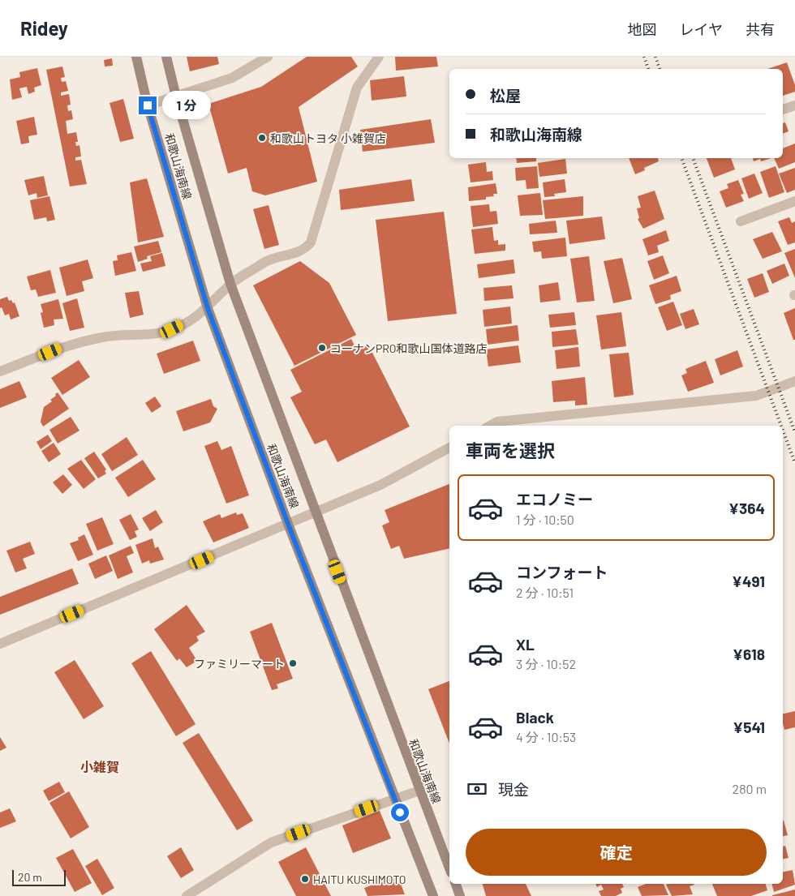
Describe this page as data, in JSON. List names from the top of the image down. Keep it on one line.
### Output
{"streets":{"main road":["和歌山海南線"]},"districts":["小雑賀"],"places":["和歌山トヨタ 小雑賀店","コーナンPRO和歌山国体道路店","ファミリーマート","HAITU KUSHIMOTO"],"scale_bar":"20 m","page":{"header":"Ridey","nav":["地図","レイヤ","共有"],"banner":["松屋","和歌山海南線"],"bubble":"1 分","heading":"車両を選択","list":[{"name":"エコノミー","note":"1 分 · 10:50","value":"¥364"},{"name":"コンフォート","note":"2 分 · 10:51","value":"¥491"},{"name":"XL","note":"3 分 · 10:52","value":"¥618"},{"name":"Black","note":"4 分 · 10:53","value":"¥541"}],"pay":["現金","280 m"],"buttons":"確定","scale":"20 m"}}
